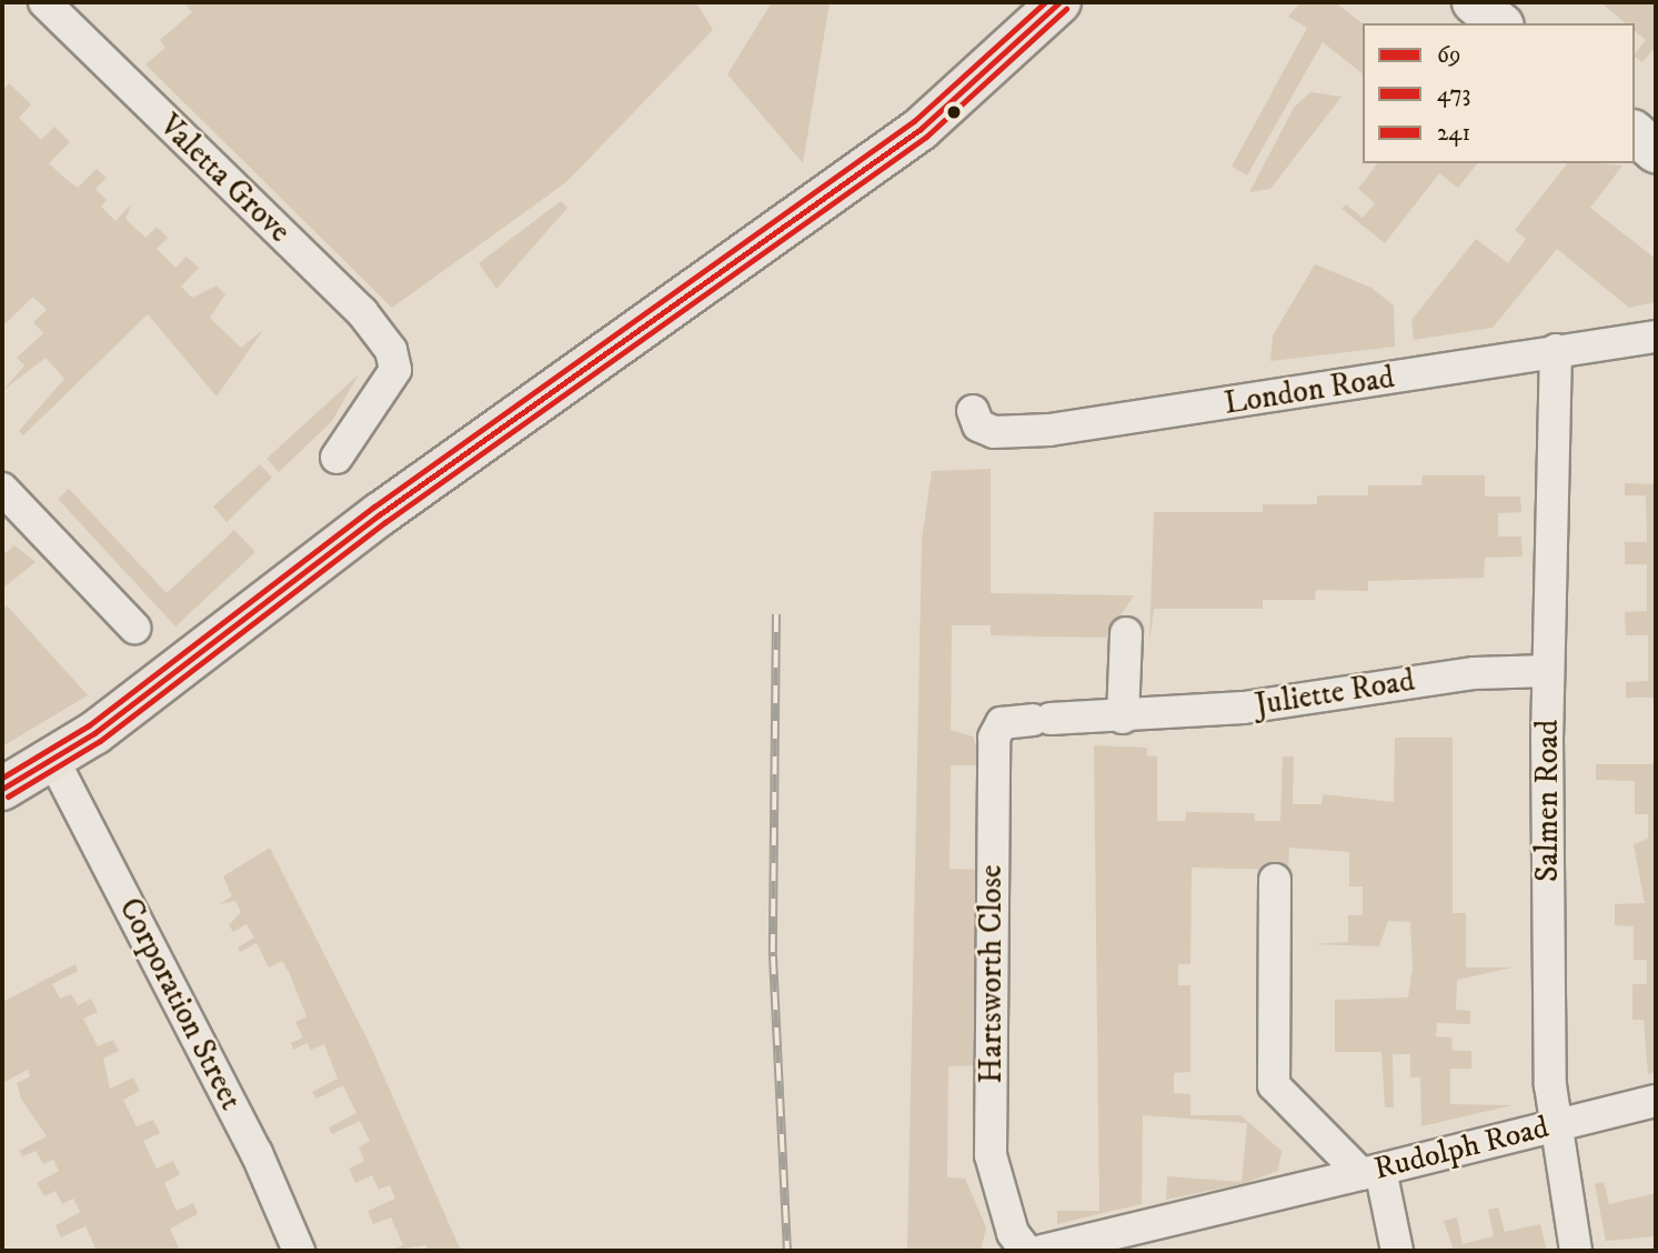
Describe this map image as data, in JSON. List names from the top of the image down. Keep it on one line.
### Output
{"streets":{"street":["Valetta Grove","London Road","Juliette Road","Salmen Road","Hartsworth Close","Corporation Street","Rudolph Road"]},"crossings":[["London Road","Salmen Road"],["Juliette Road","Salmen Road"],["Juliette Road","Hartsworth Close"],["Salmen Road","Rudolph Road"]],"lines":["transit line 69","transit line 241","transit line 473"],"legend":["69","473","241"]}
